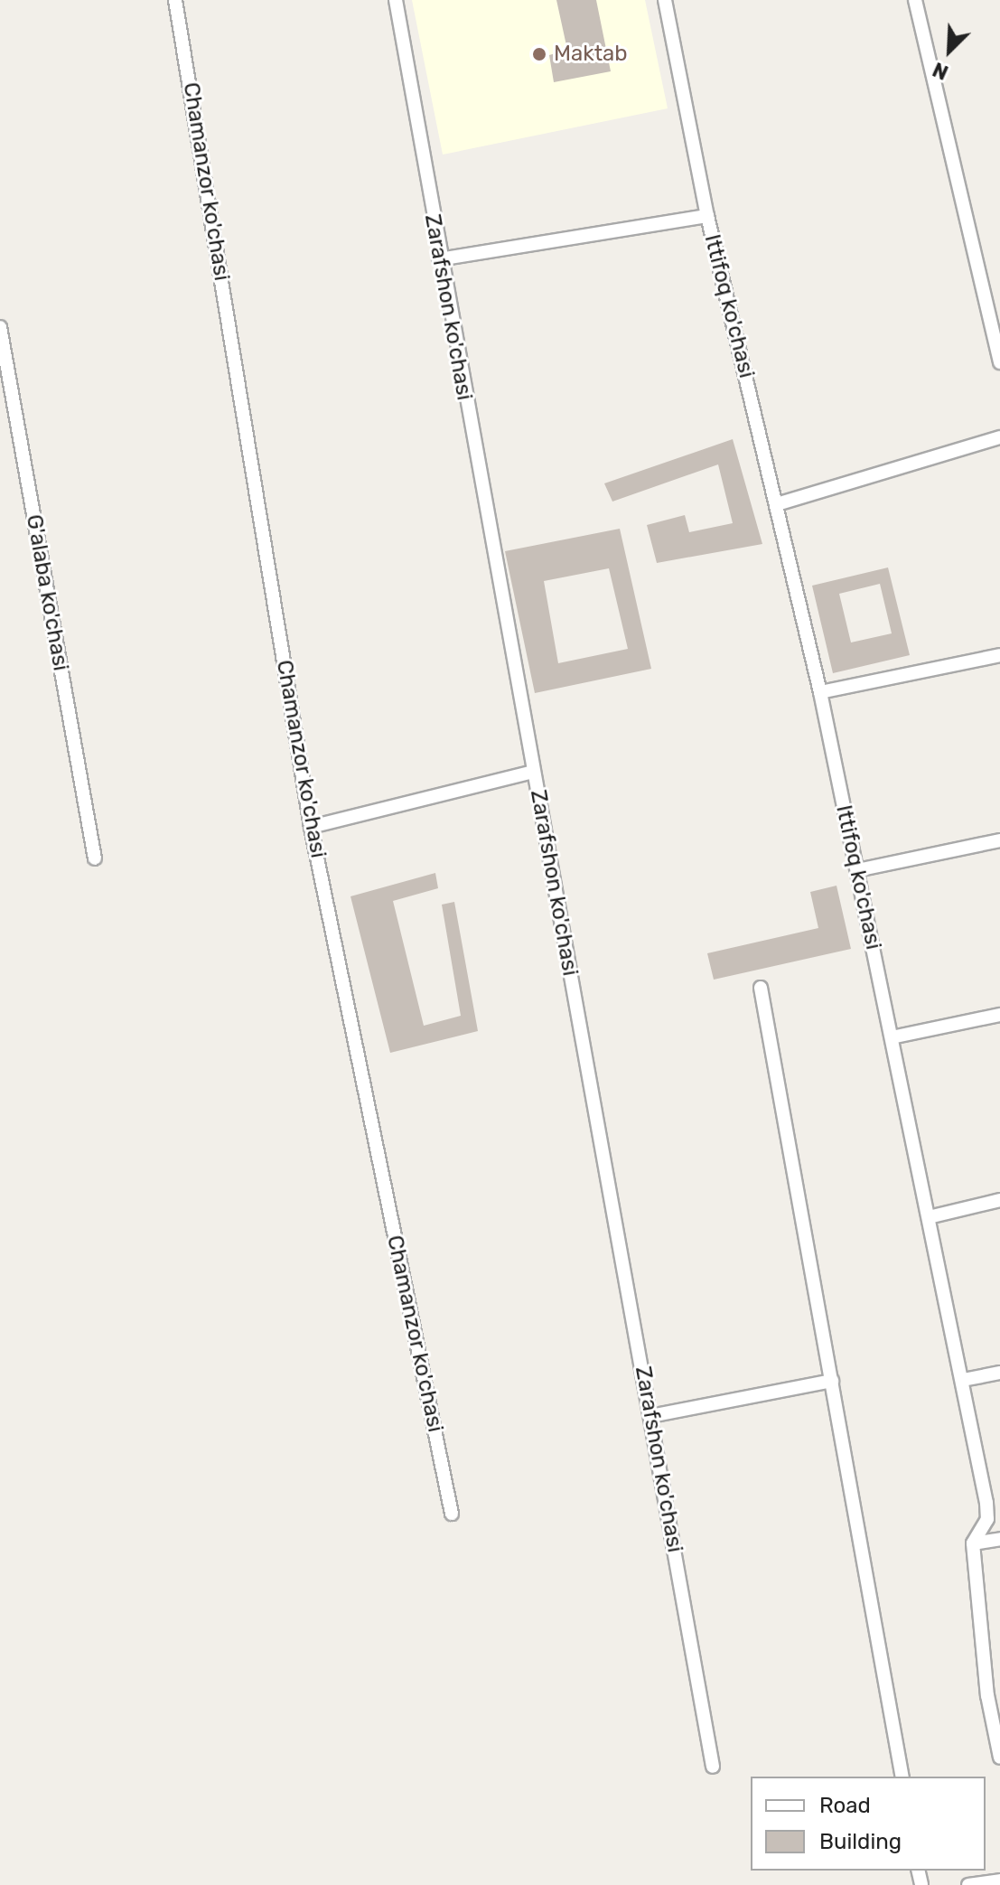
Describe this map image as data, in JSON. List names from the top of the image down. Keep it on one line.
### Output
{"streets":{"street":["Chamanzor ko'chasi","Ittifoq ko'chasi","Zarafshon ko'chasi","G'alaba ko'chasi"]},"places":["Maktab"],"legend":["Road","Building"],"north":"bottom left"}
